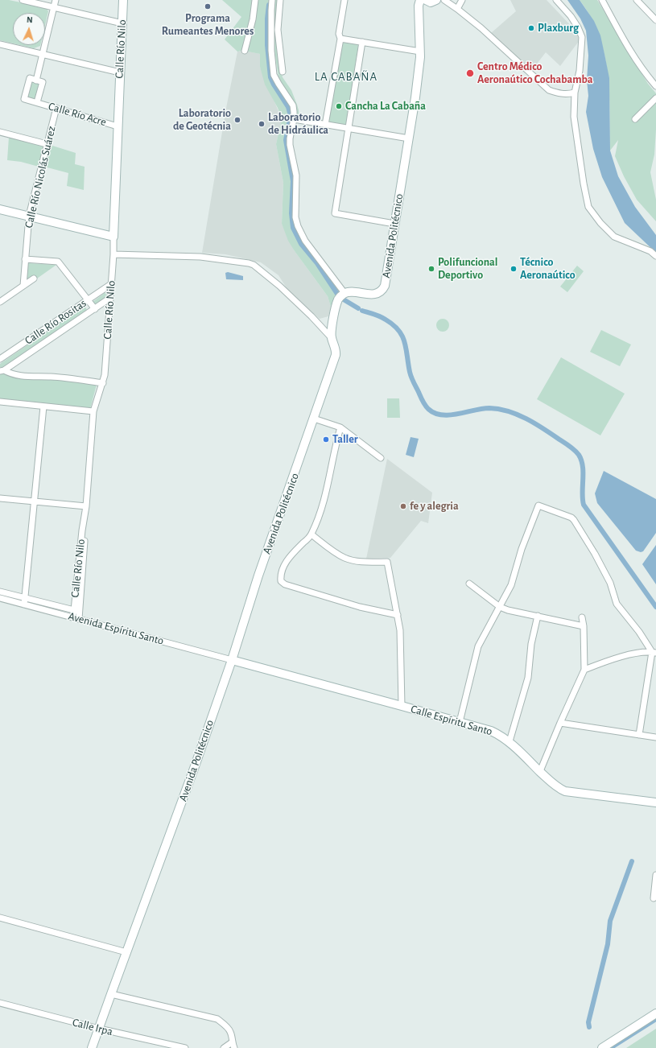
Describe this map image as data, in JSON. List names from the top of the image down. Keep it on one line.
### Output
{"streets":{"main road":["Calle Río Nilo","Avenida Politécnico","Calle Espíritu Santo"],"street":["Calle Río Acre","Calle Río Nicolás Suárez","Calle Río Rositas","Avenida Espíritu Santo","Calle Irpa"]},"crossings":[["Calle Río Nilo","Calle Río Acre"],["Calle Río Nilo","Calle Río Rositas"],["Calle Río Nilo","Avenida Espíritu Santo"],["Calle Río Acre","Calle Río Nicolás Suárez"],["Avenida Politécnico","Avenida Espíritu Santo"],["Avenida Politécnico","Calle Espíritu Santo"],["Avenida Politécnico","Calle Irpa"],["Avenida Espíritu Santo","Calle Espíritu Santo"]],"districts":["LA CABAÑA"],"places":["Programa Rumeantes Menores","Plaxburg","Centro Médico Aeronaútico Cochabamba","Cancha La Cabaña","Laboratorio de Geotécnia","Laboratorio de Hidráulica","Polifuncional Deportivo","Técnico Aeronaútico","Taller","fe y alegria"],"north":"top"}
